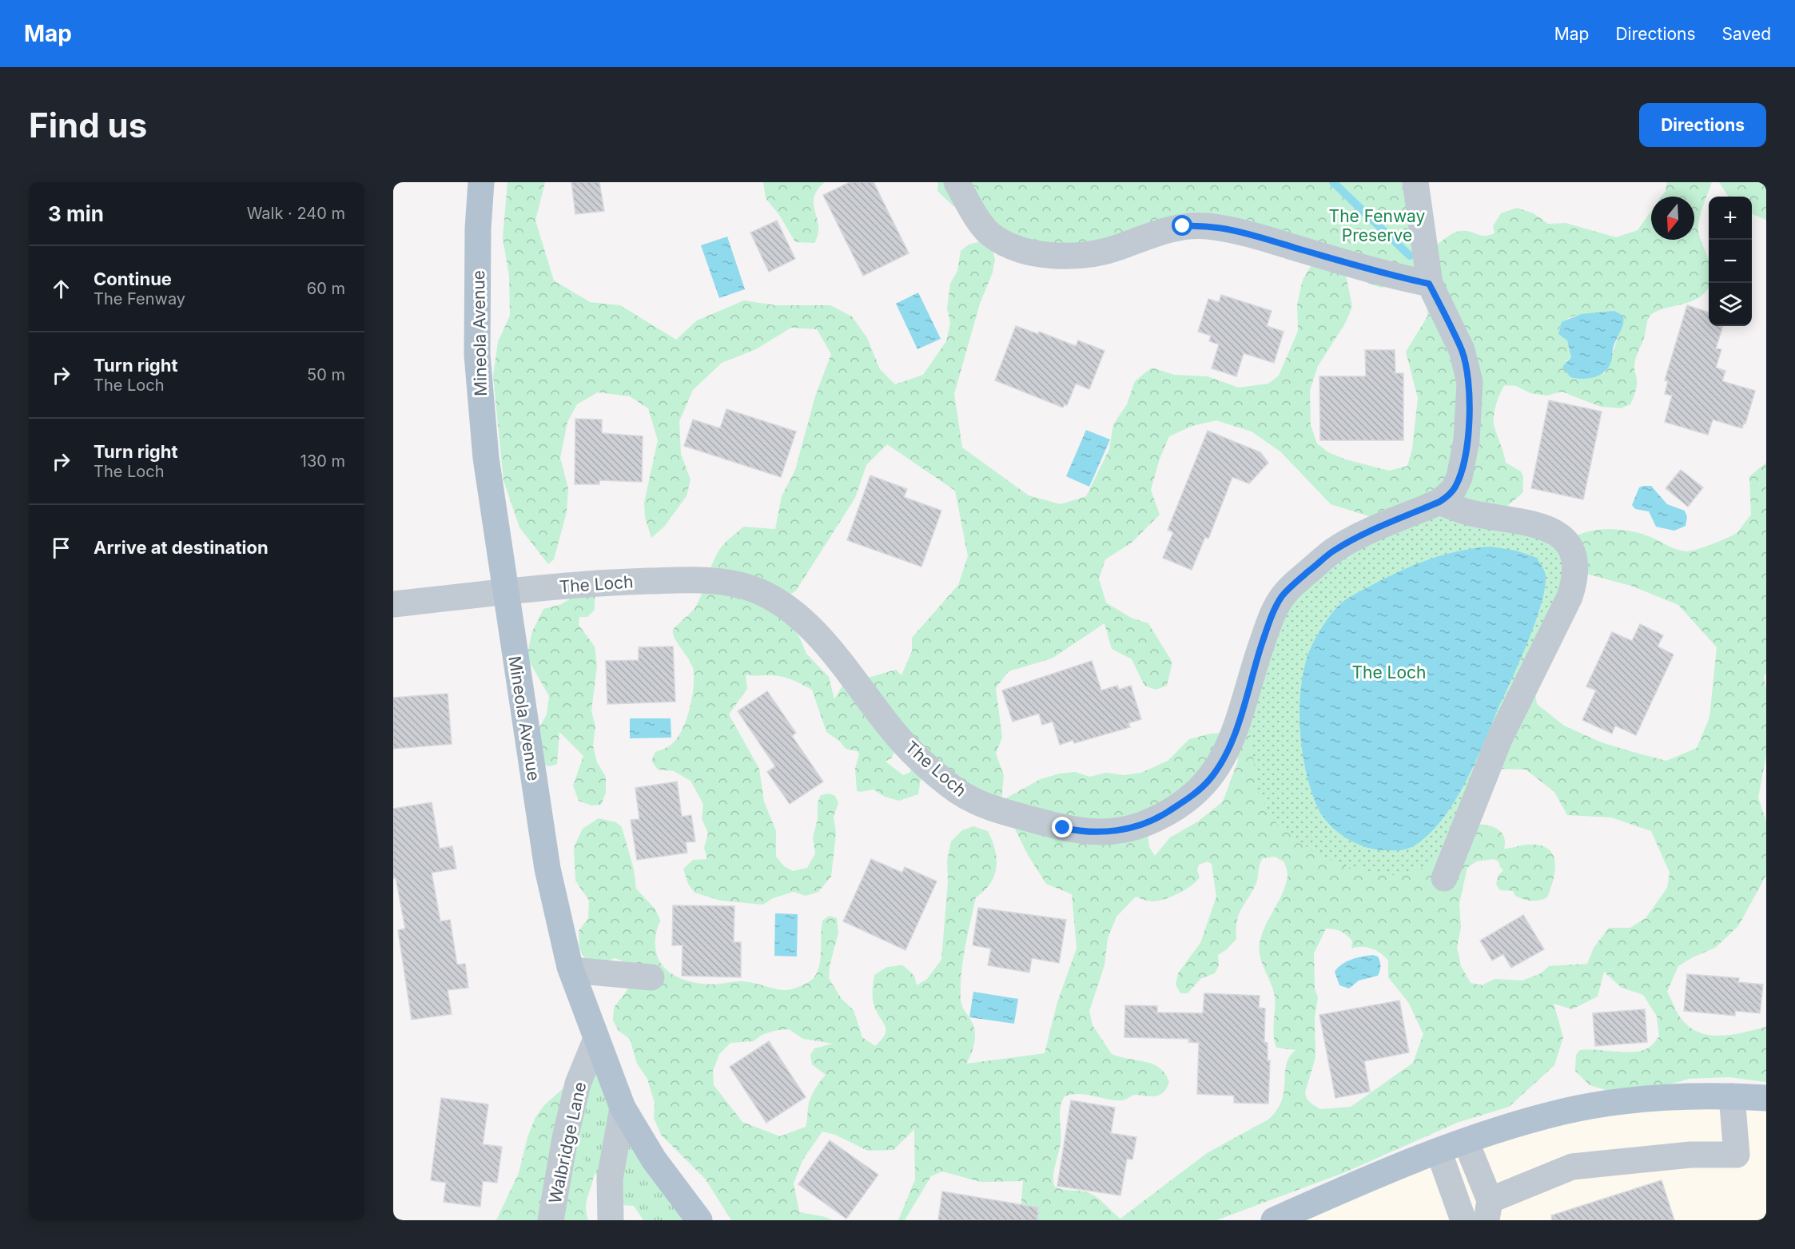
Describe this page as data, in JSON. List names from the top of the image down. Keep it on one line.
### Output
{"streets":{"main road":["Mineola Avenue"],"street":["The Loch","Walbridge Lane"]},"crossings":[["Mineola Avenue","The Loch"],["Mineola Avenue","Walbridge Lane"]],"parks":["The Fenway Preserve","The Loch"],"north":"bottom","page":{"header":"Map","nav":["Map","Directions","Saved"],"buttons":"Directions","title":"Find us","heading":["3 min","Walk · 240 m"],"map_buttons":["+","−"],"list":[["Continue","The Fenway","60 m"],["Turn right","The Loch","50 m"],["Turn right","The Loch","130 m"],"Arrive at destination"]}}
